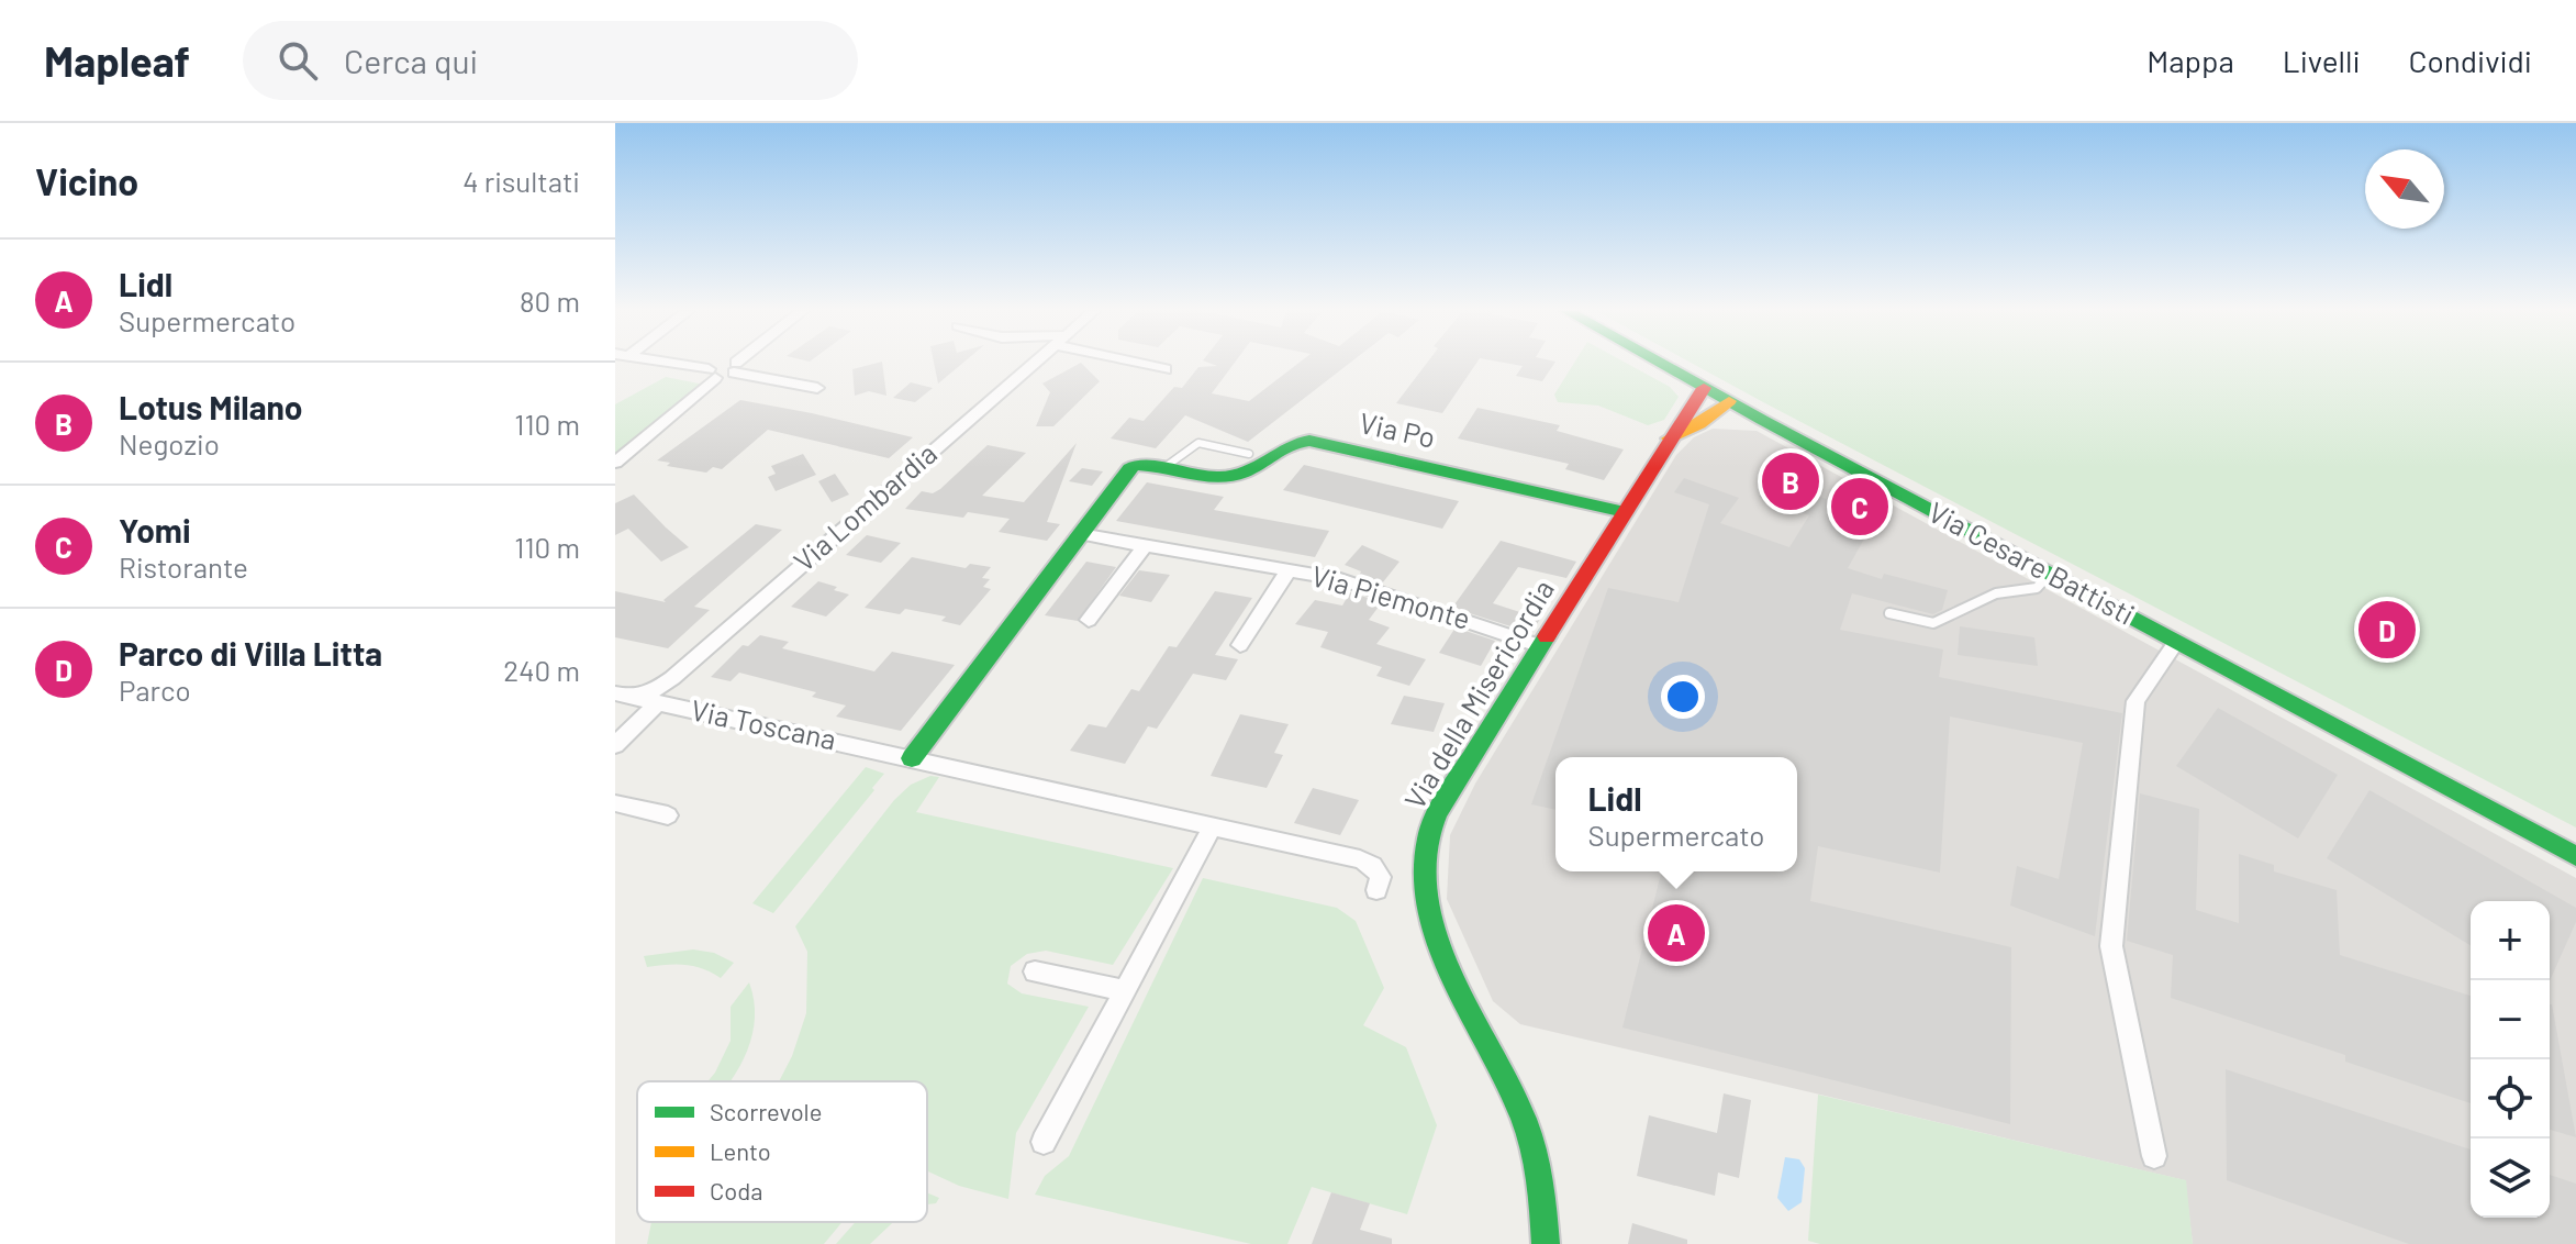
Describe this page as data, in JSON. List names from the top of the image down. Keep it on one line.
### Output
{"streets":{"street":["Via Po","Via Lombardia","Via Cesare Battisti","Via Piemonte","Via della Misericordia","Via Toscana"]},"crossings":[["Via Po","Via Piemonte"],["Via Po","Via della Misericordia"],["Via Po","Via Toscana"],["Via Lombardia","Via Toscana"],["Via Cesare Battisti","Via della Misericordia"],["Via Piemonte","Via della Misericordia"]],"legend":["Scorrevole","Lento","Coda"],"north":"top left","page":{"header":"Mapleaf","search":"Cerca qui","nav":["Mappa","Livelli","Condividi"],"heading":["Vicino","4 risultati"],"list":[{"mark":"A","name":"Lidl","note":"Supermercato","value":"80 m"},{"mark":"B","name":"Lotus Milano","note":"Negozio","value":"110 m"},{"mark":"C","name":"Yomi","note":"Ristorante","value":"110 m"},{"mark":"D","name":"Parco di Villa Litta","note":"Parco","value":"240 m"}],"pins":["B","C","D","A"],"popup":["Lidl","Supermercato"],"map_buttons":["+","−"]}}
